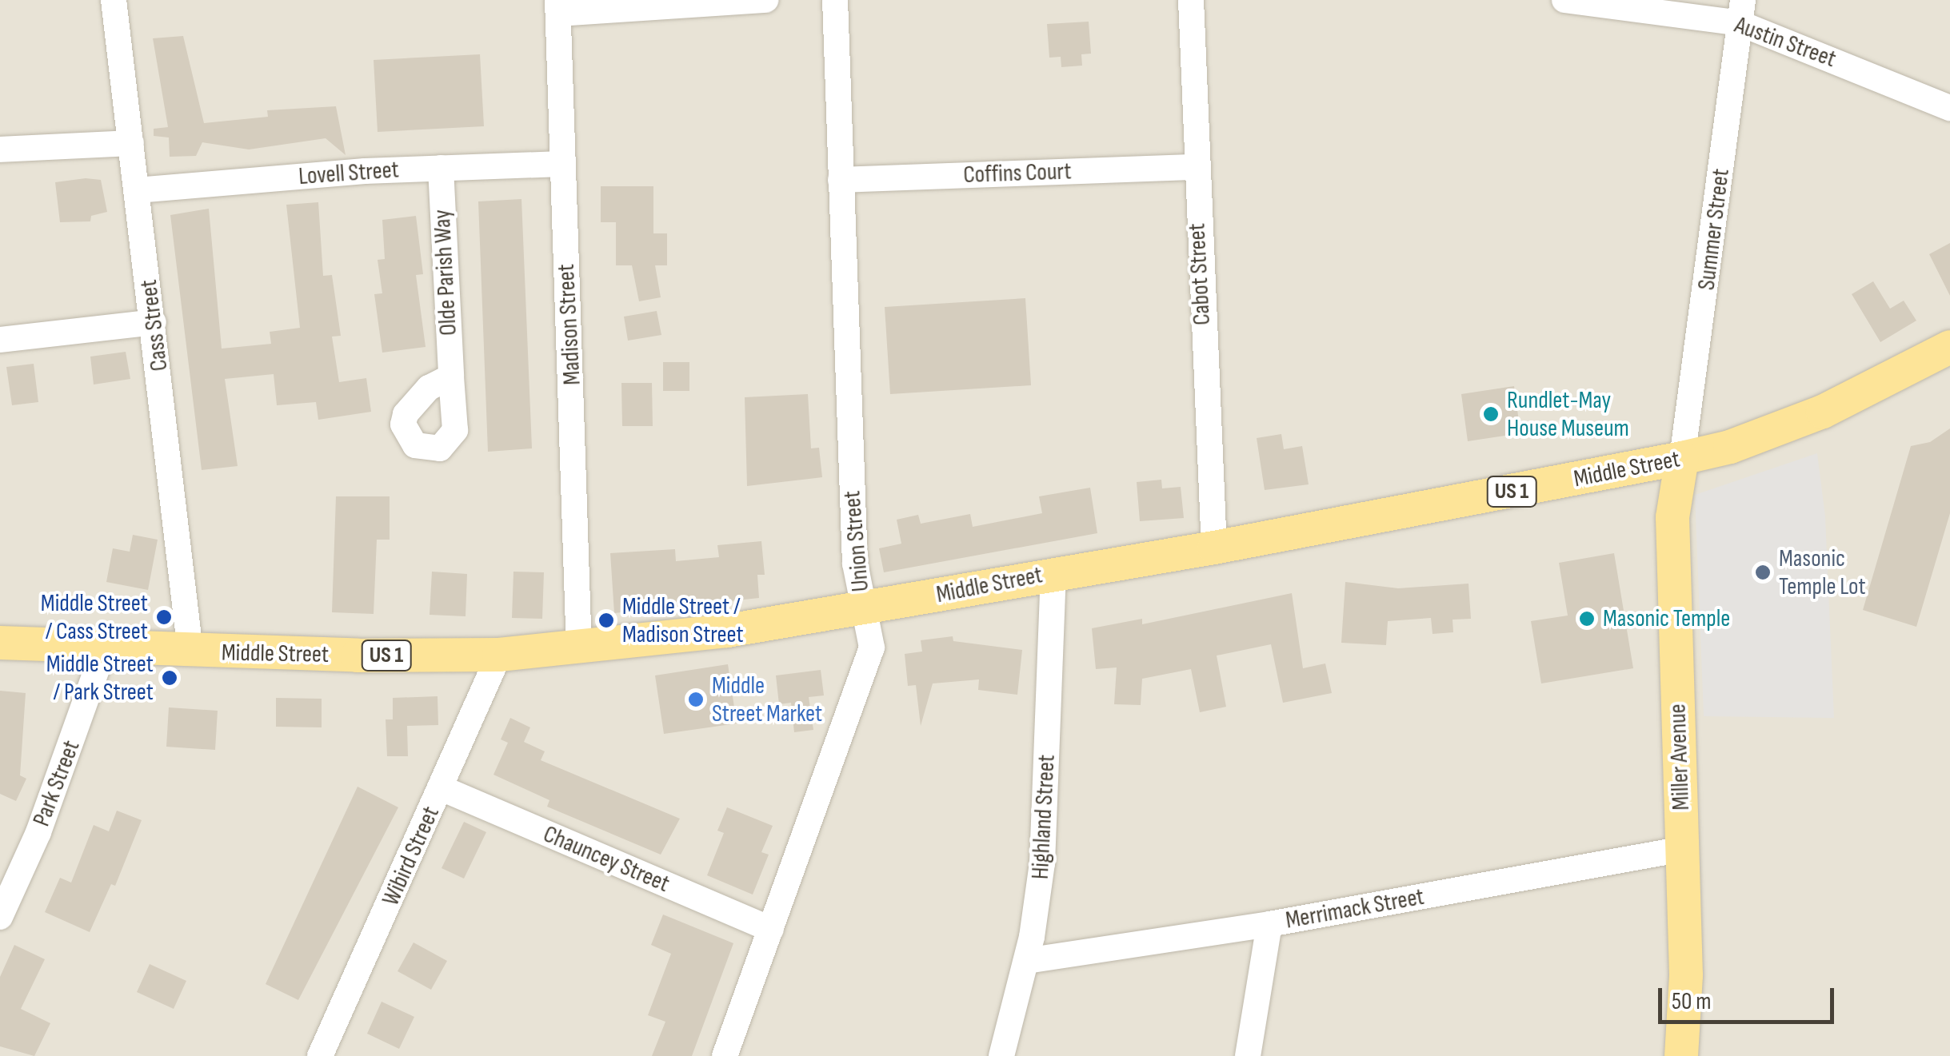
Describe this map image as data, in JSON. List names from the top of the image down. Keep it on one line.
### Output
{"streets":{"main road":["Middle Street","US 1","Miller Avenue"],"street":["Austin Street","Lovell Street","Coffins Court","Summer Street","Olde Parish Way","Cabot Street","Madison Street","Cass Street","Union Street","Park Street","Highland Street","Wibird Street","Chauncey Street","Merrimack Street"]},"crossings":[["Austin Street","Summer Street"],["Lovell Street","Olde Parish Way"],["Lovell Street","Madison Street"],["Lovell Street","Cass Street"],["Coffins Court","Cabot Street"],["Coffins Court","Union Street"],["Summer Street","Middle Street"],["Summer Street","Miller Avenue"],["Cabot Street","Middle Street"],["Madison Street","Middle Street"],["Cass Street","Middle Street"],["Middle Street","Union Street"],["Middle Street","Miller Avenue"],["Middle Street","Park Street"],["Middle Street","Highland Street"],["Middle Street","Wibird Street"],["Union Street","Chauncey Street"],["Miller Avenue","Merrimack Street"],["Highland Street","Merrimack Street"],["Wibird Street","Chauncey Street"]],"places":["Rundlet-May House Museum","Masonic Temple Lot","Middle Street / Cass Street","Masonic Temple","Middle Street / Madison Street","Middle Street / Park Street","Middle Street Market"],"scale_bar":"50 m"}
